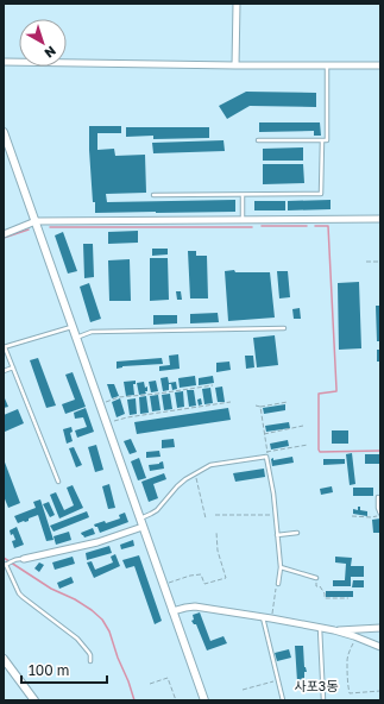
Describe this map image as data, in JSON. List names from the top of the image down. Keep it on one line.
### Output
{"districts":["사포3동"],"scale_bar":"100 m","north":"bottom right"}
